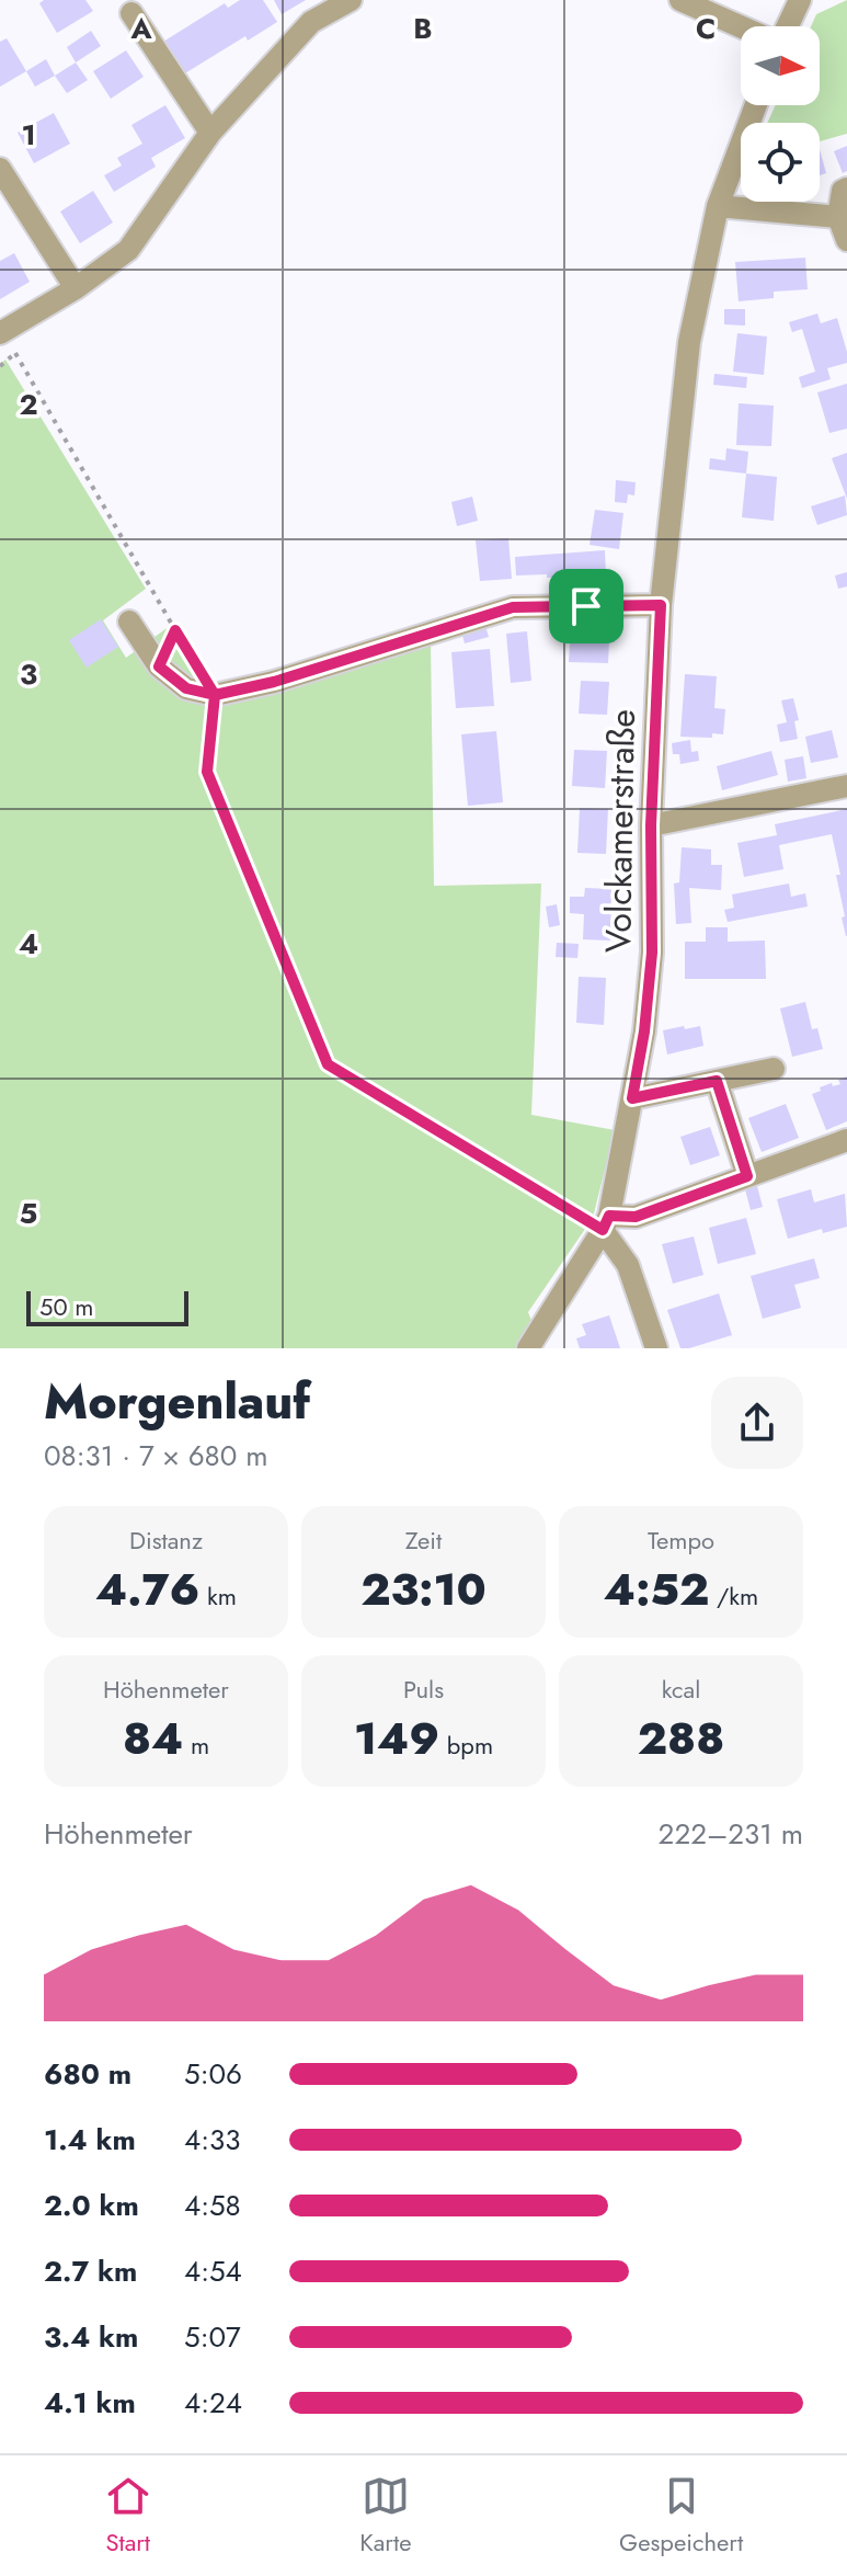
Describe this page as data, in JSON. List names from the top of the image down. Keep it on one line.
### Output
{"streets":{"street":["Volckamerstraße"]},"scale_bar":"50 m","north":"right","page":{"scale":"50 m","heading":["Morgenlauf","08:31 · 7 × 680 m"],"stats":[["Distanz","4.76 km"],["Zeit","23:10"],["Tempo","4:52 /km"],["Höhenmeter","84 m"],["Puls","149 bpm"],["kcal","288"]],"chart":["Höhenmeter","222–231 m"],"list":[{"name":"680 m","note":"5:06"},{"name":"1.4 km","note":"4:33"},{"name":"2.0 km","note":"4:58"},{"name":"2.7 km","note":"4:54"},{"name":"3.4 km","note":"5:07"},{"name":"4.1 km","note":"4:24"}],"tabs":["Start","Karte","Gespeichert"]},"grid":{"columns":["A","B","C"],"rows":["1","2","3","4","5"]}}
